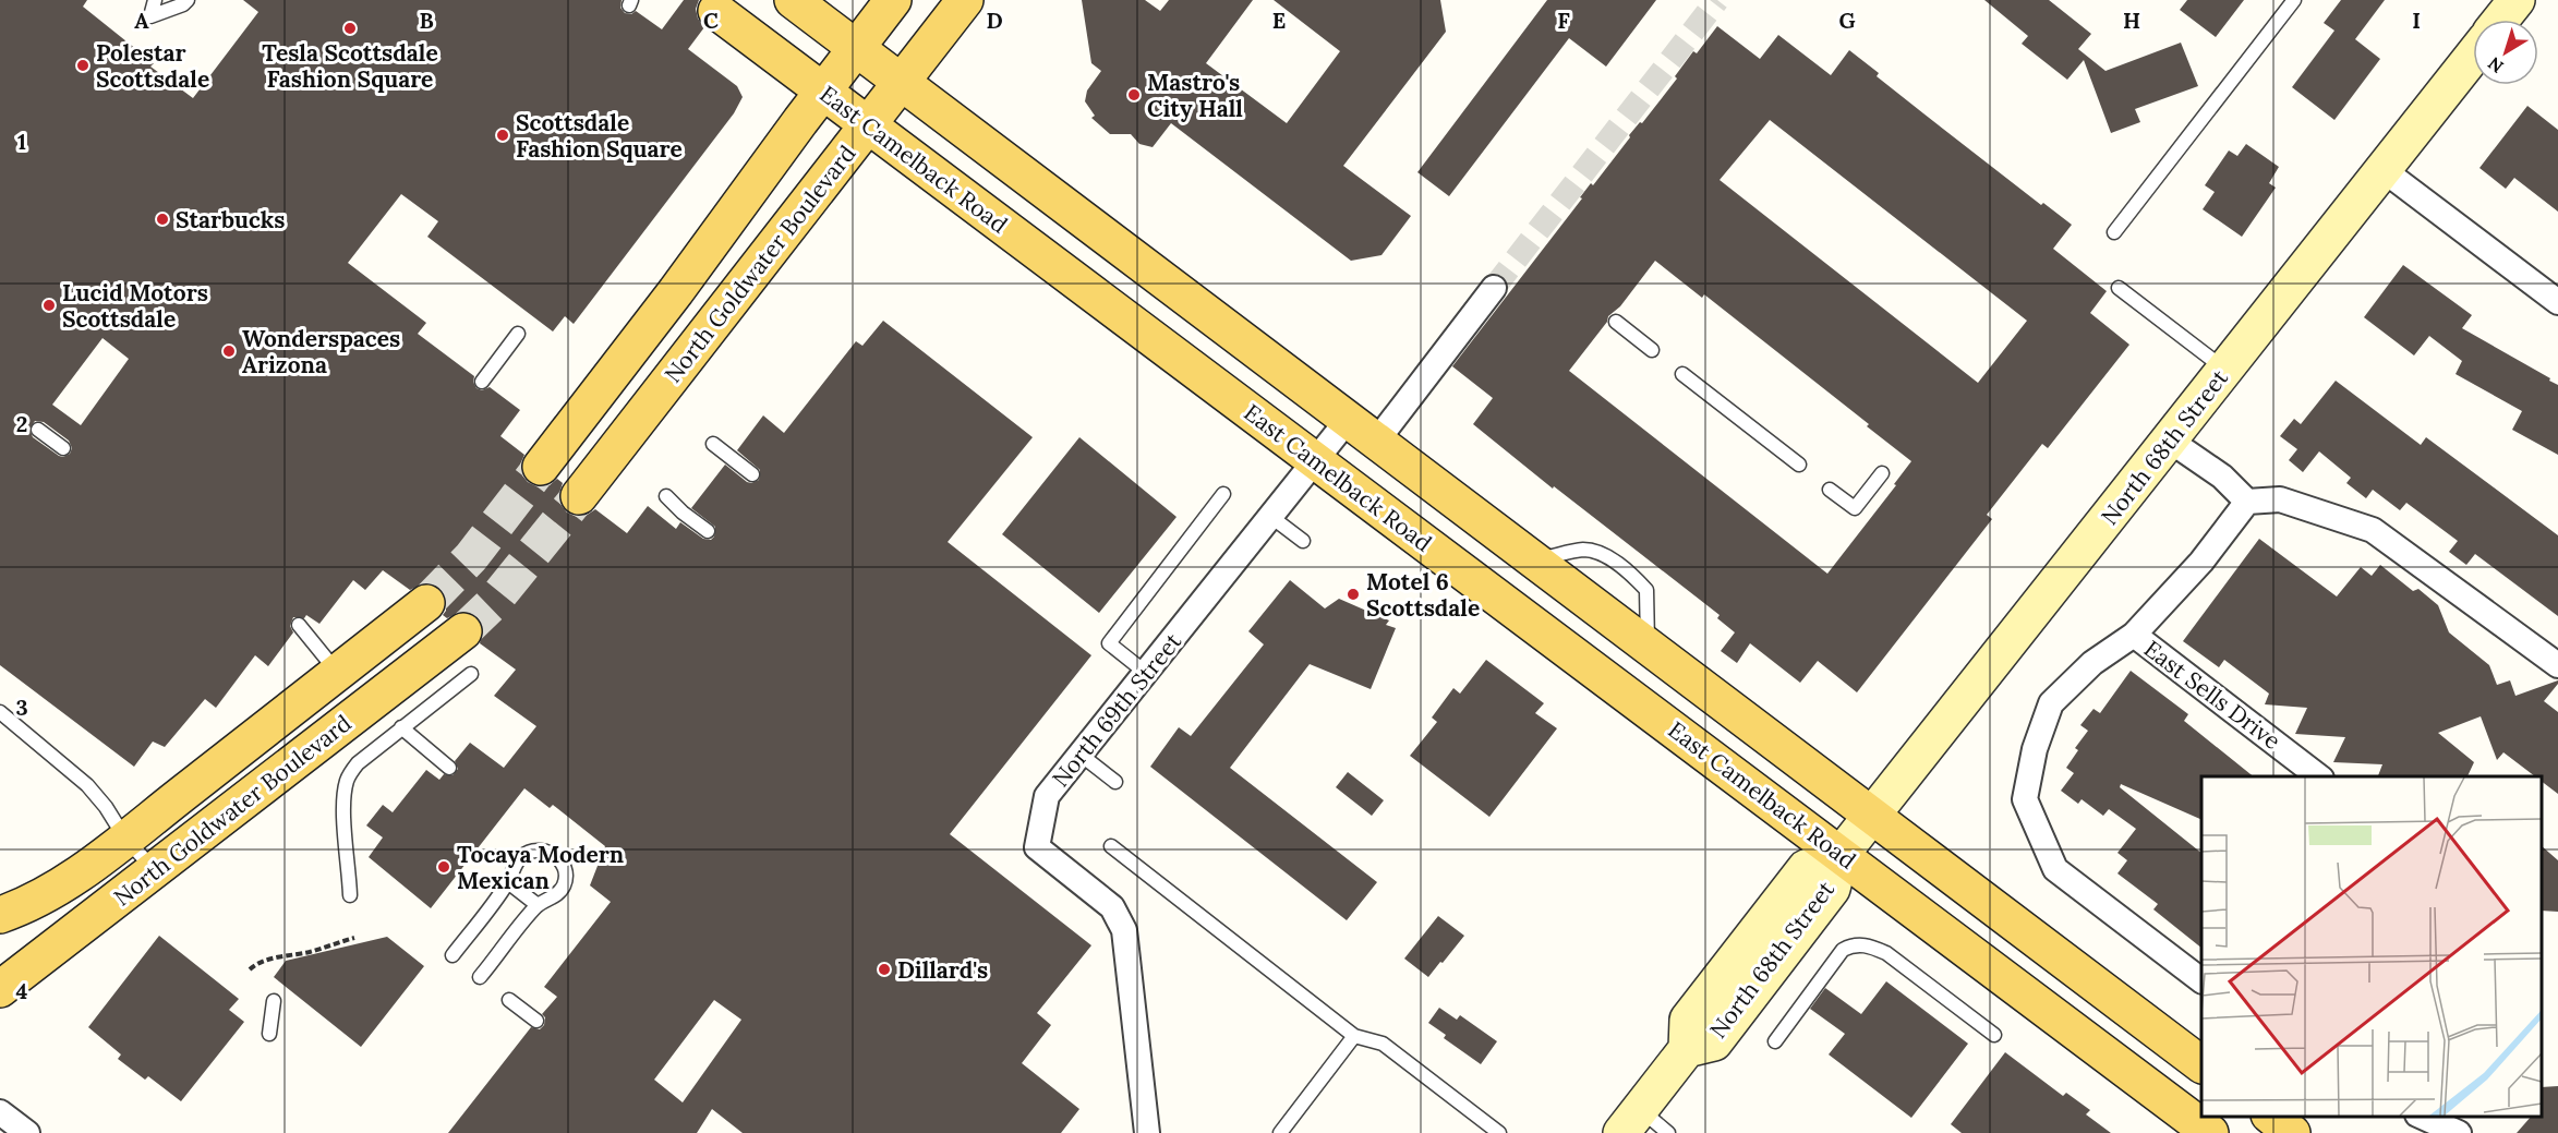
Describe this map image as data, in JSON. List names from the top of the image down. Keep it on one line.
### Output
{"streets":{"main road":["East Camelback Road","North Goldwater Boulevard"],"street":["North 68th Street","East Sells Drive","North 69th Street"]},"crossings":[["East Camelback Road","North Goldwater Boulevard"],["East Camelback Road","North 68th Street"],["East Camelback Road","North 69th Street"]],"places":["Tesla Scottsdale Fashion Square","Polestar Scottsdale","Mastro's City Hall","Scottsdale Fashion Square","Starbucks","Lucid Motors Scottsdale","Wonderspaces Arizona","Motel 6 Scottsdale","Tocaya Modern Mexican","Dillard's"],"north":"bottom left","grid":{"columns":["A","B","C","D","E","F","G","H","I"],"rows":["1","2","3","4"]}}
